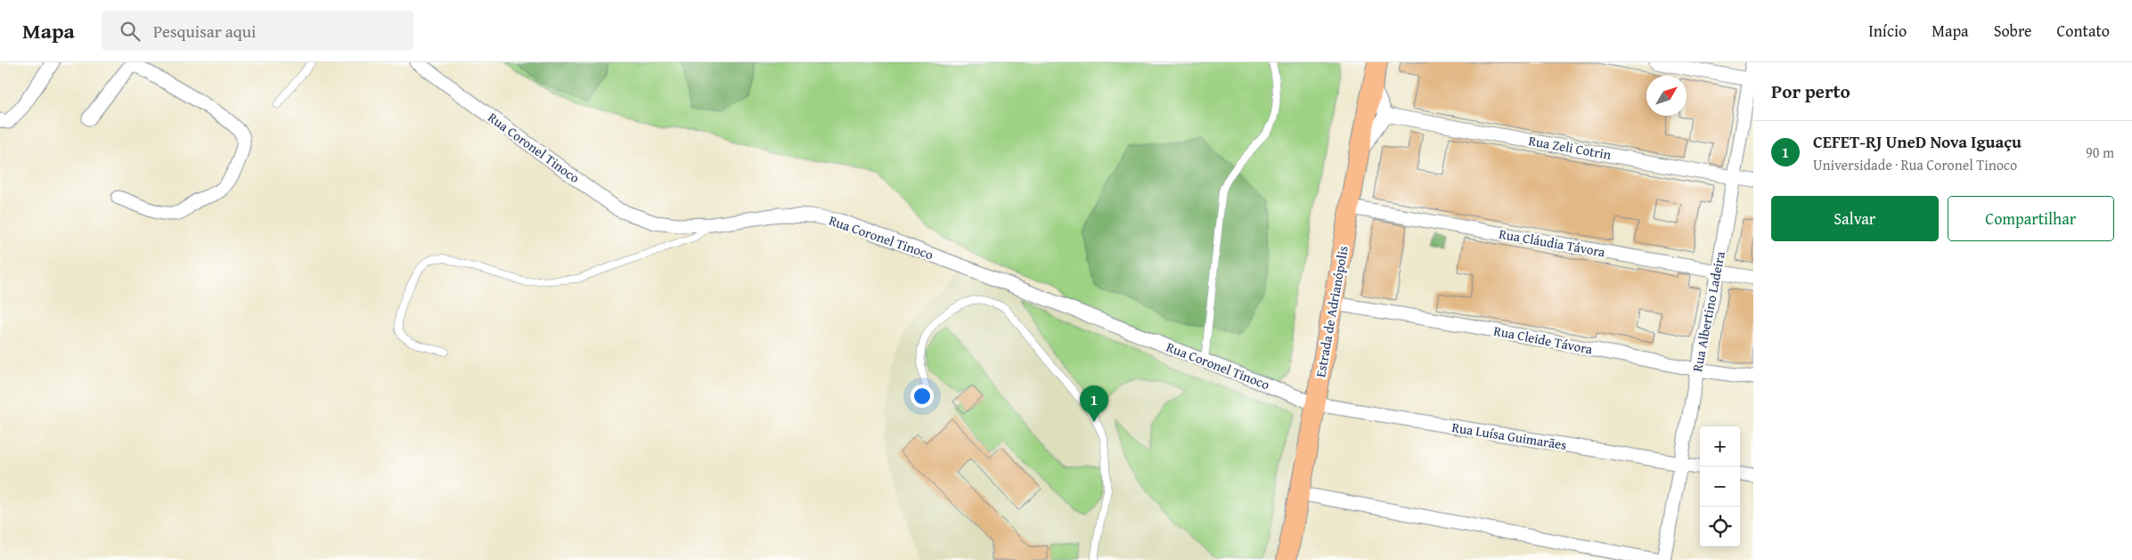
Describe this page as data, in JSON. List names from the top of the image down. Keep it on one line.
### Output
{"streets":{"main road":["Estrada de Adrianópolis"],"street":["Rua Coronel Tinoco","Rua Zeli Cotrin","Rua Cláudia Távora","Rua Albertino Ladeira","Rua Cleide Távora","Rua Luísa Guimarães"]},"crossings":[["Rua Coronel Tinoco","Estrada de Adrianópolis"],["Rua Coronel Tinoco","Rua Luísa Guimarães"],["Rua Zeli Cotrin","Rua Albertino Ladeira"],["Rua Cláudia Távora","Estrada de Adrianópolis"],["Rua Cláudia Távora","Rua Albertino Ladeira"],["Estrada de Adrianópolis","Rua Cleide Távora"],["Estrada de Adrianópolis","Rua Luísa Guimarães"],["Rua Albertino Ladeira","Rua Cleide Távora"],["Rua Albertino Ladeira","Rua Luísa Guimarães"]],"north":"top right","page":{"header":"Mapa","search":"Pesquisar aqui","nav":["Início","Mapa","Sobre","Contato"],"heading":"Por perto","list":[{"mark":"1","name":"CEFET-RJ UneD Nova Iguaçu","note":"Universidade · Rua Coronel Tinoco","value":"90 m"}],"buttons":["Salvar","Compartilhar"],"pins":"1","map_buttons":["+","−"]}}
